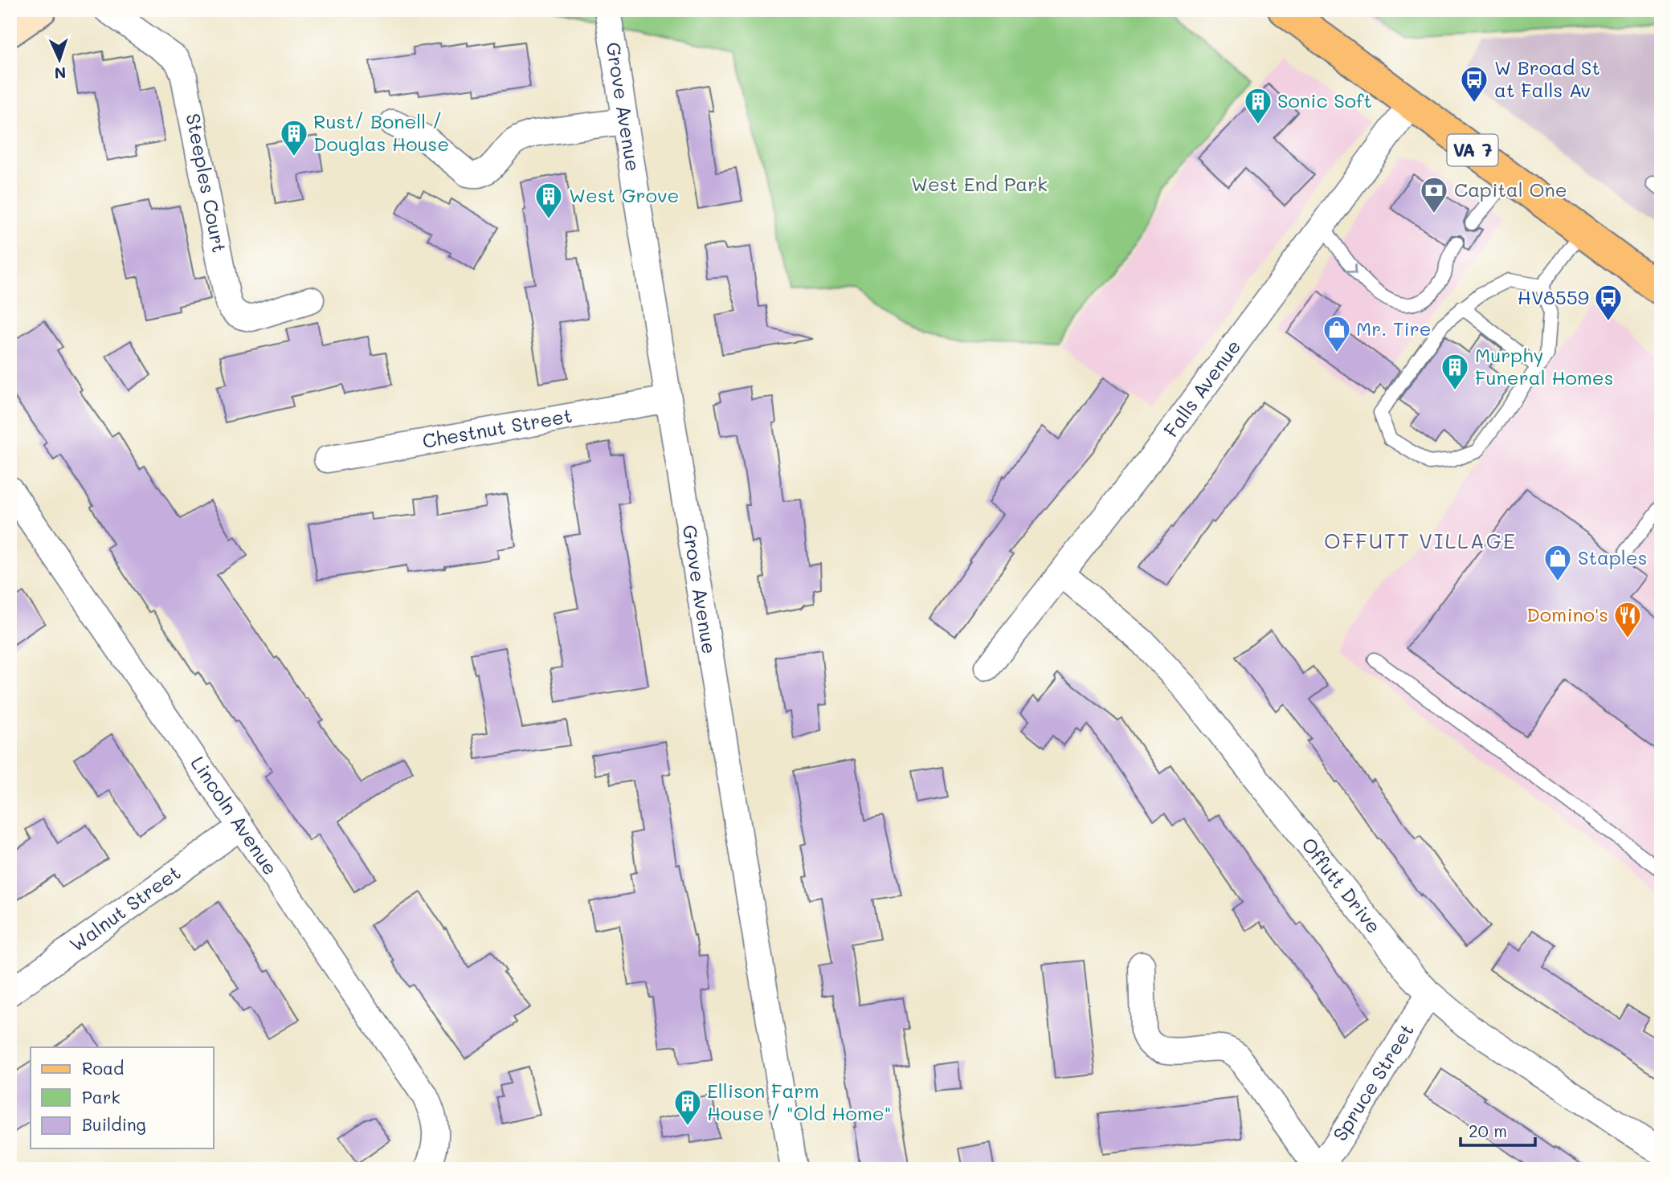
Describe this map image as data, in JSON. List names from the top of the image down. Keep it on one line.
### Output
{"streets":{"main road":["VA 7"],"street":["Grove Avenue","Steeples Court","Falls Avenue","Chestnut Street","Lincoln Avenue","Offutt Drive","Walnut Street","Spruce Street"]},"crossings":[["Grove Avenue","Chestnut Street"],["VA 7","Falls Avenue"],["Falls Avenue","Offutt Drive"],["Lincoln Avenue","Walnut Street"],["Offutt Drive","Spruce Street"]],"districts":["OFFUTT VILLAGE"],"parks":["West End Park"],"places":{"bus stop":["W Broad St at Falls Av","HV8559"],"building":["Sonic Soft","Rust/ Bonell / Douglas House","West Grove","Murphy Funeral Homes","Ellison Farm House / \"Old Home\""],"bank":["Capital One"],"shop":["Mr. Tire","Staples"],"restaurant":["Domino's"]},"legend":["Road","Park","Building"],"scale_bar":"20 m","north":"bottom"}
